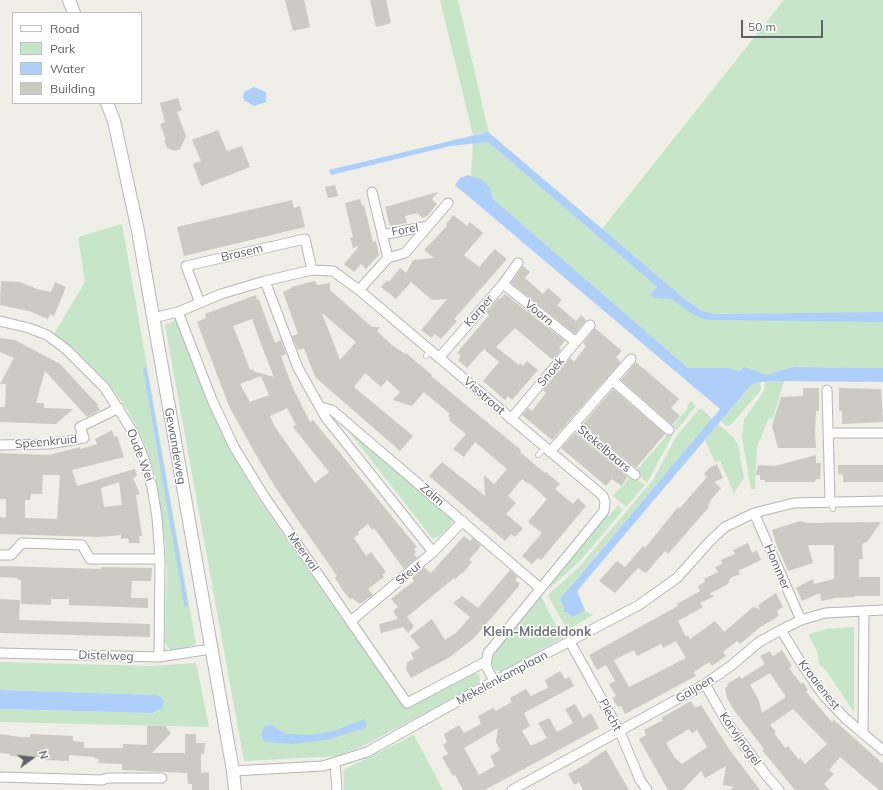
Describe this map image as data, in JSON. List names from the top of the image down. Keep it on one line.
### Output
{"streets":{"street":["Forel","Brasem","Karper","Voorn","Snoek","Visstraat","Speenkruid","Gewandeweg","Stekelbaars","Oude Wei","Zalm","Meerval","Hommer","Steur","Distelweg","Mekelenkamplaan","Kraaienest","Galjoen","Plecht","Korvijnagel"]},"crossings":[["Forel","Visstraat"],["Brasem","Visstraat"],["Karper","Voorn"],["Karper","Visstraat"],["Voorn","Snoek"],["Snoek","Visstraat"],["Visstraat","Gewandeweg"],["Visstraat","Stekelbaars"],["Visstraat","Zalm"],["Visstraat","Meerval"],["Speenkruid","Oude Wei"],["Gewandeweg","Distelweg"],["Gewandeweg","Mekelenkamplaan"],["Oude Wei","Distelweg"],["Zalm","Steur"],["Meerval","Steur"],["Hommer","Mekelenkamplaan"],["Hommer","Galjoen"],["Mekelenkamplaan","Plecht"],["Kraaienest","Galjoen"],["Galjoen","Plecht"],["Galjoen","Korvijnagel"]],"districts":["Klein-Middeldonk"],"legend":["Road","Park","Water","Building"],"scale_bar":"50 m","north":"right"}
